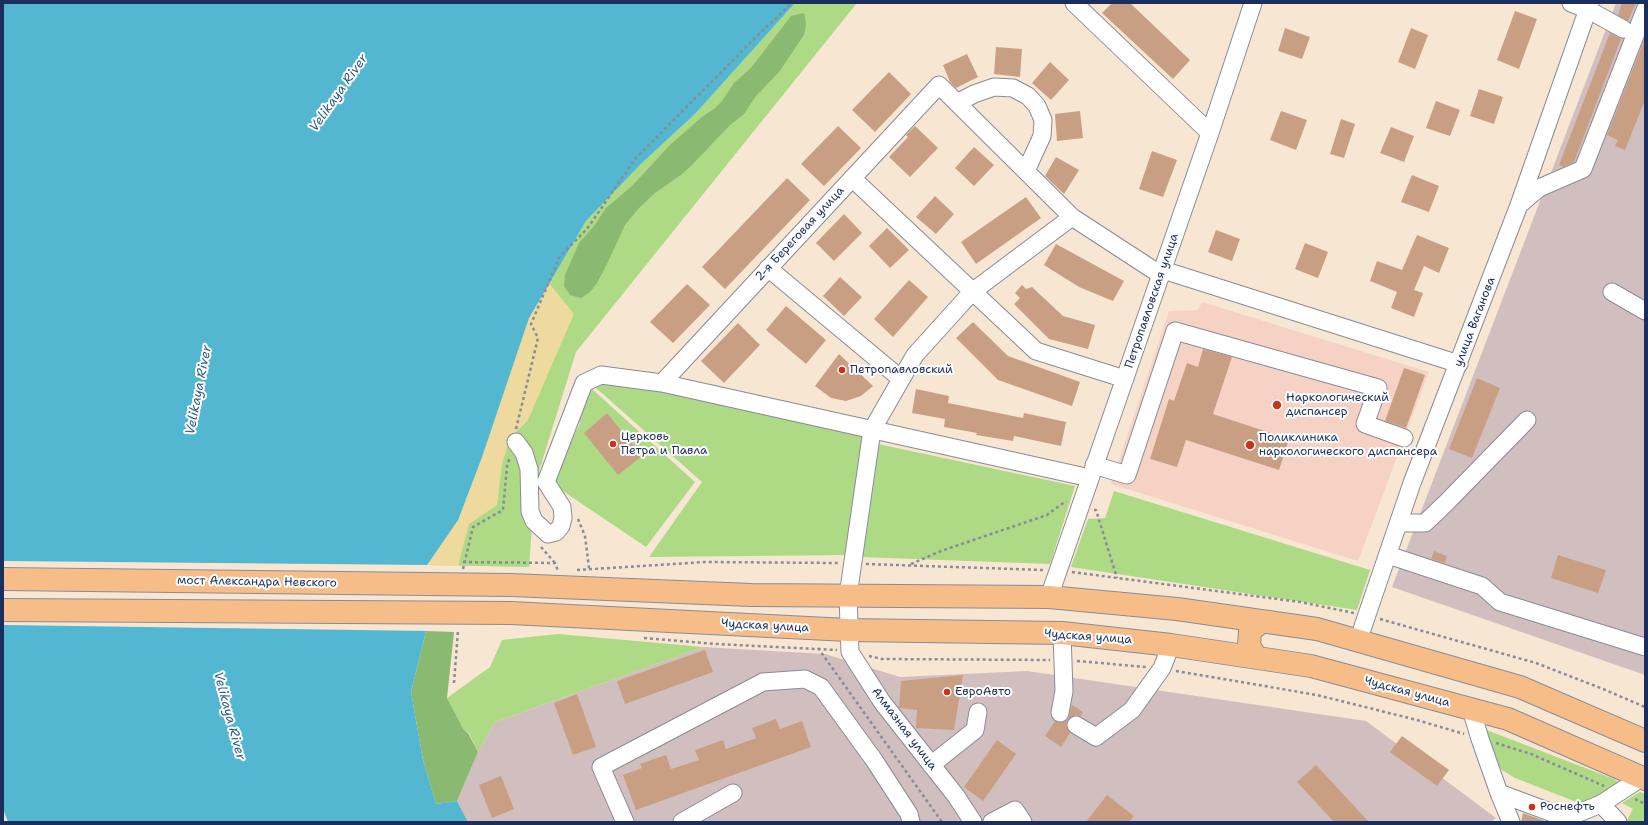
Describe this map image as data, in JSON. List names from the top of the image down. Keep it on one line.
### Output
{"streets":{"highway":["мост Александра Невского","Чудская улица"],"street":["2-я Береговая улица","Петропавловская улица","улица Ваганова","Алмазная улица"]},"crossings":[["мост Александра Невского","Алмазная улица"],["Чудская улица","Алмазная улица"]],"water":["Velikaya River"],"places":["Петропавловский","Наркологический диспансер","Церковь Петра и Павла","Поликлиника наркологического диспансера","ЕвроАвто","Роснефть"]}
